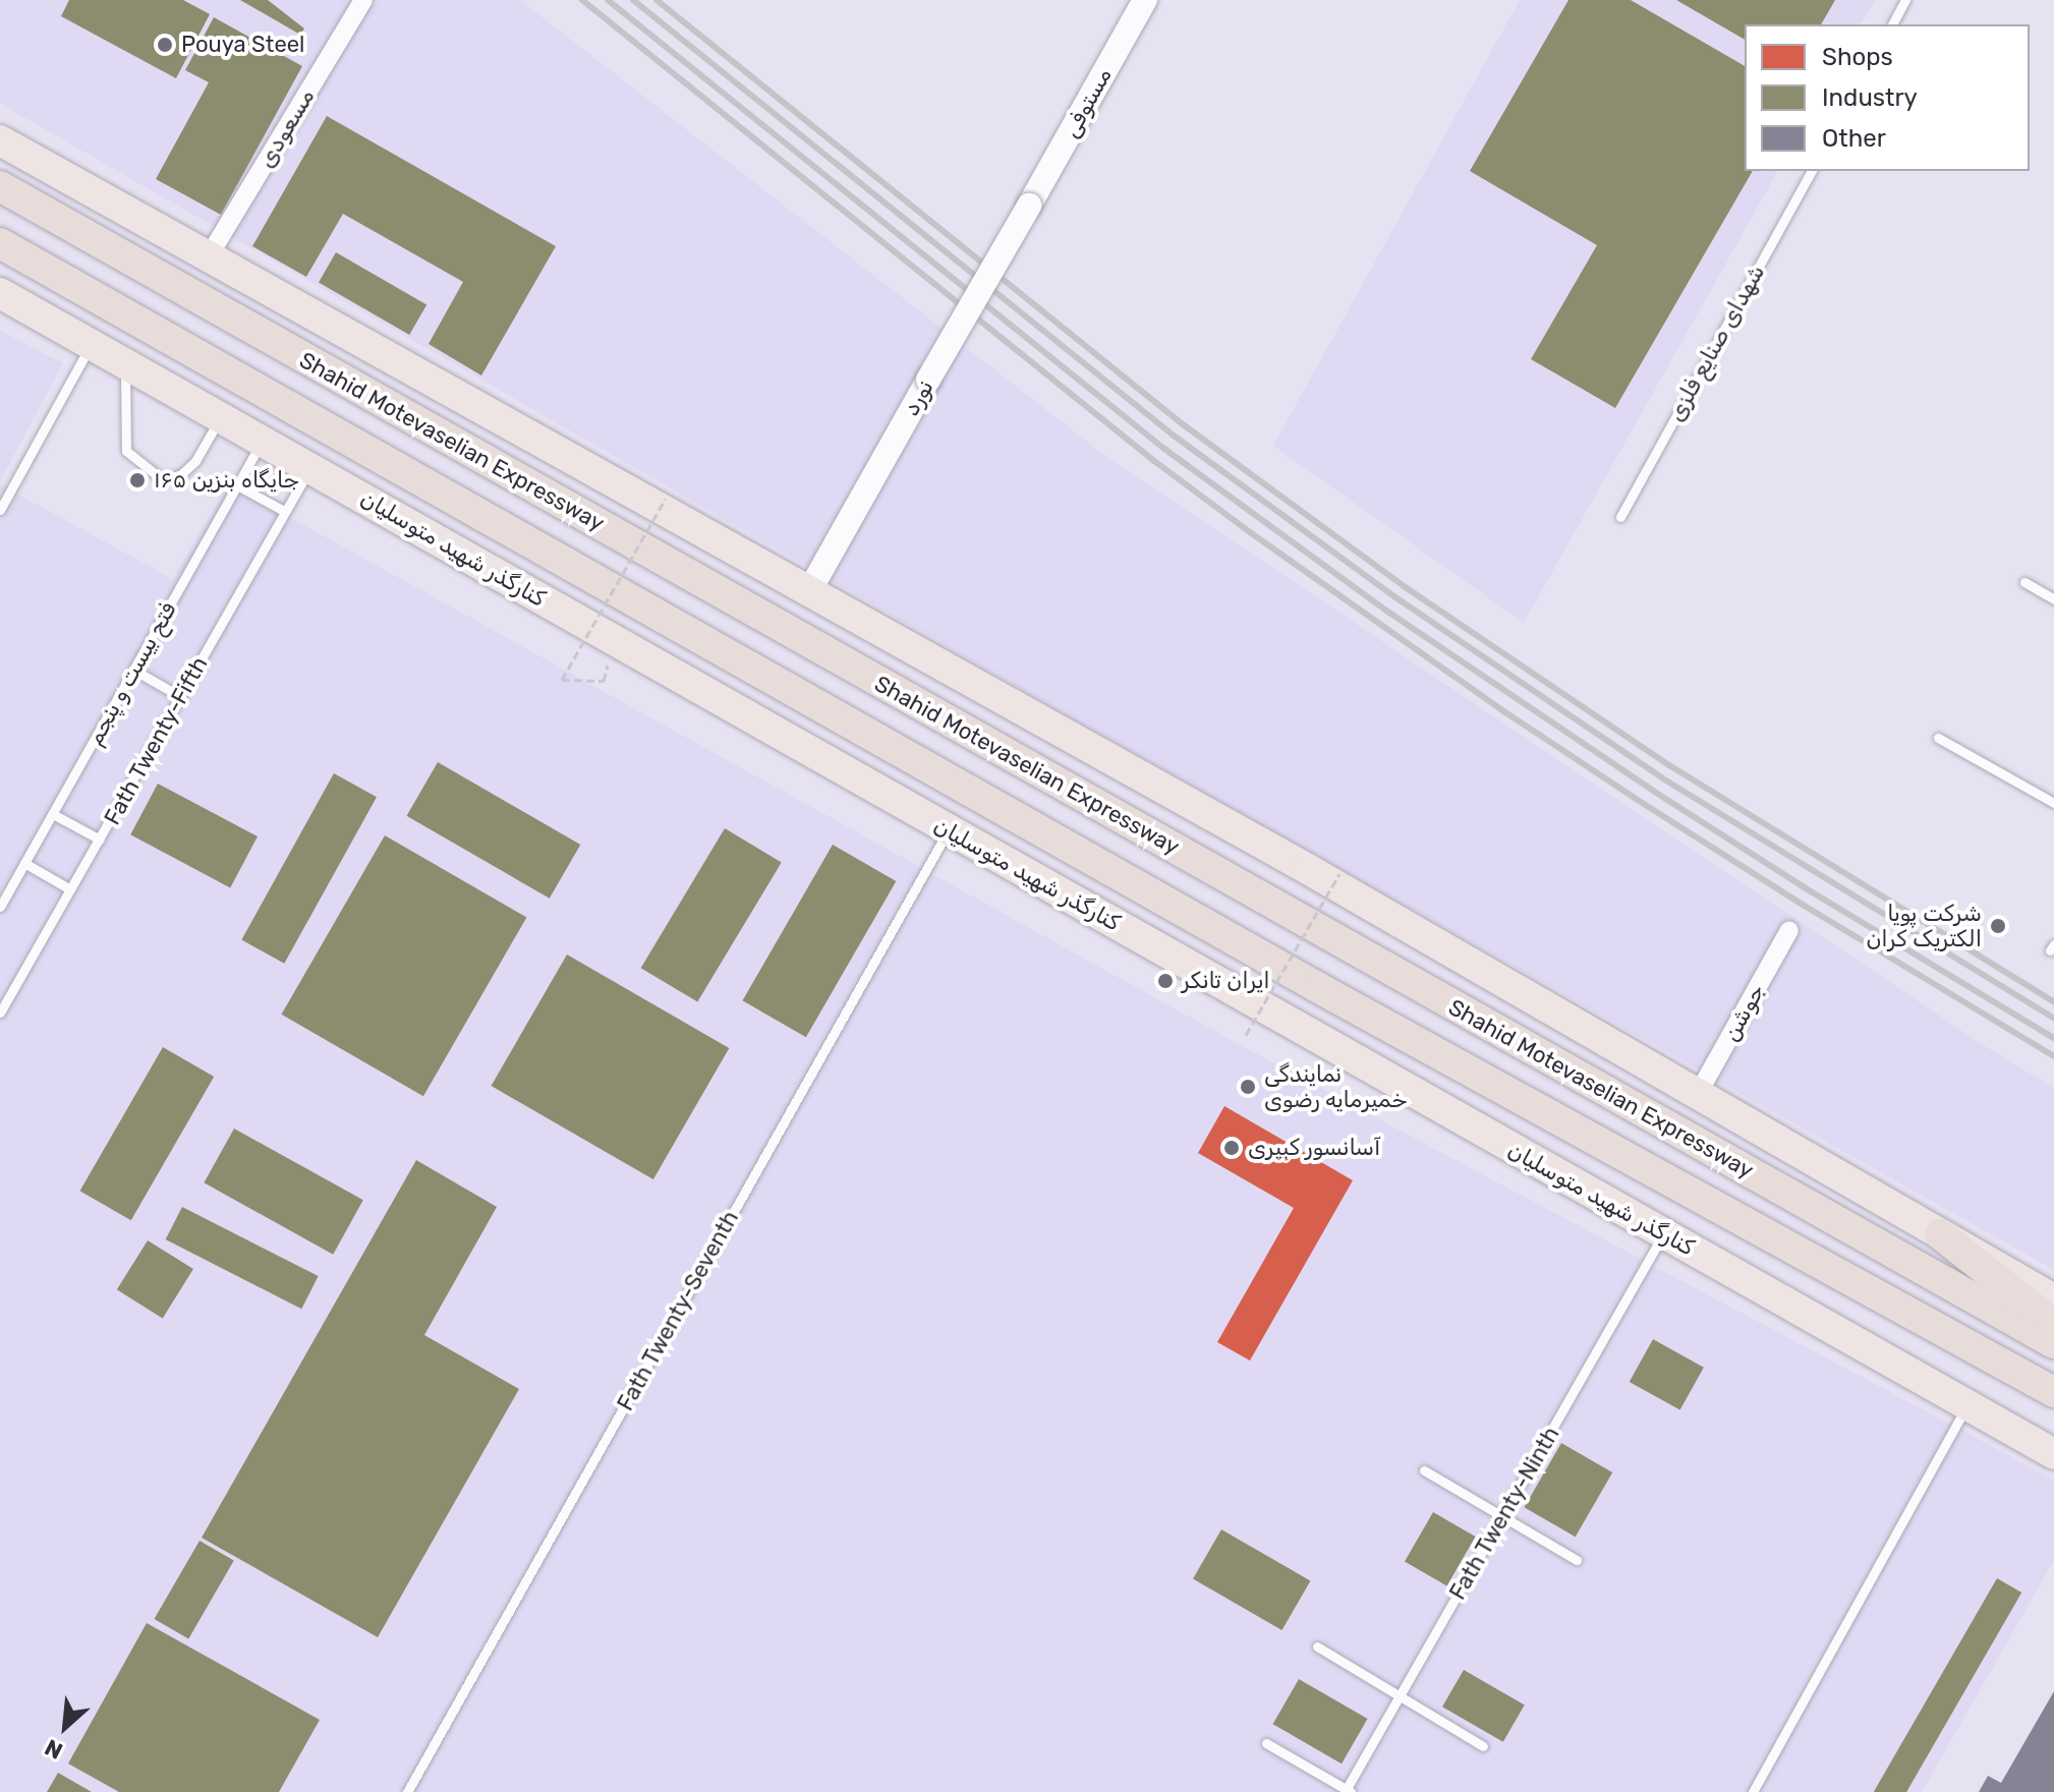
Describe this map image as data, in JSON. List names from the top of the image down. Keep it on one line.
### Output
{"streets":{"highway":["Shahid Motevaselian Expressway"],"main road":["کنارگذر شهید متوسلیان"],"street":["مستوفی","مسعودی","نورد","جوشن"],"lane":["شهدای صنایع فلزی","فتح بیست و پنجم","Fath Twenty-Fifth","Fath Twenty-Seventh","Fath Twenty-Ninth"]},"crossings":[["مستوفی","نورد"],["کنارگذر شهید متوسلیان","فتح بیست و پنجم"],["کنارگذر شهید متوسلیان","Fath Twenty-Fifth"],["کنارگذر شهید متوسلیان","Fath Twenty-Seventh"],["کنارگذر شهید متوسلیان","Fath Twenty-Ninth"]],"places":["Pouya Steel","جایگاه بنزین ۱۶۵","شرکت پویا الکتریک کران","ایران تانکر","نمایندگی خمیرمایه رضوی","آسانسور کبیری"],"legend":["Shops","Industry","Other"],"north":"bottom left"}
